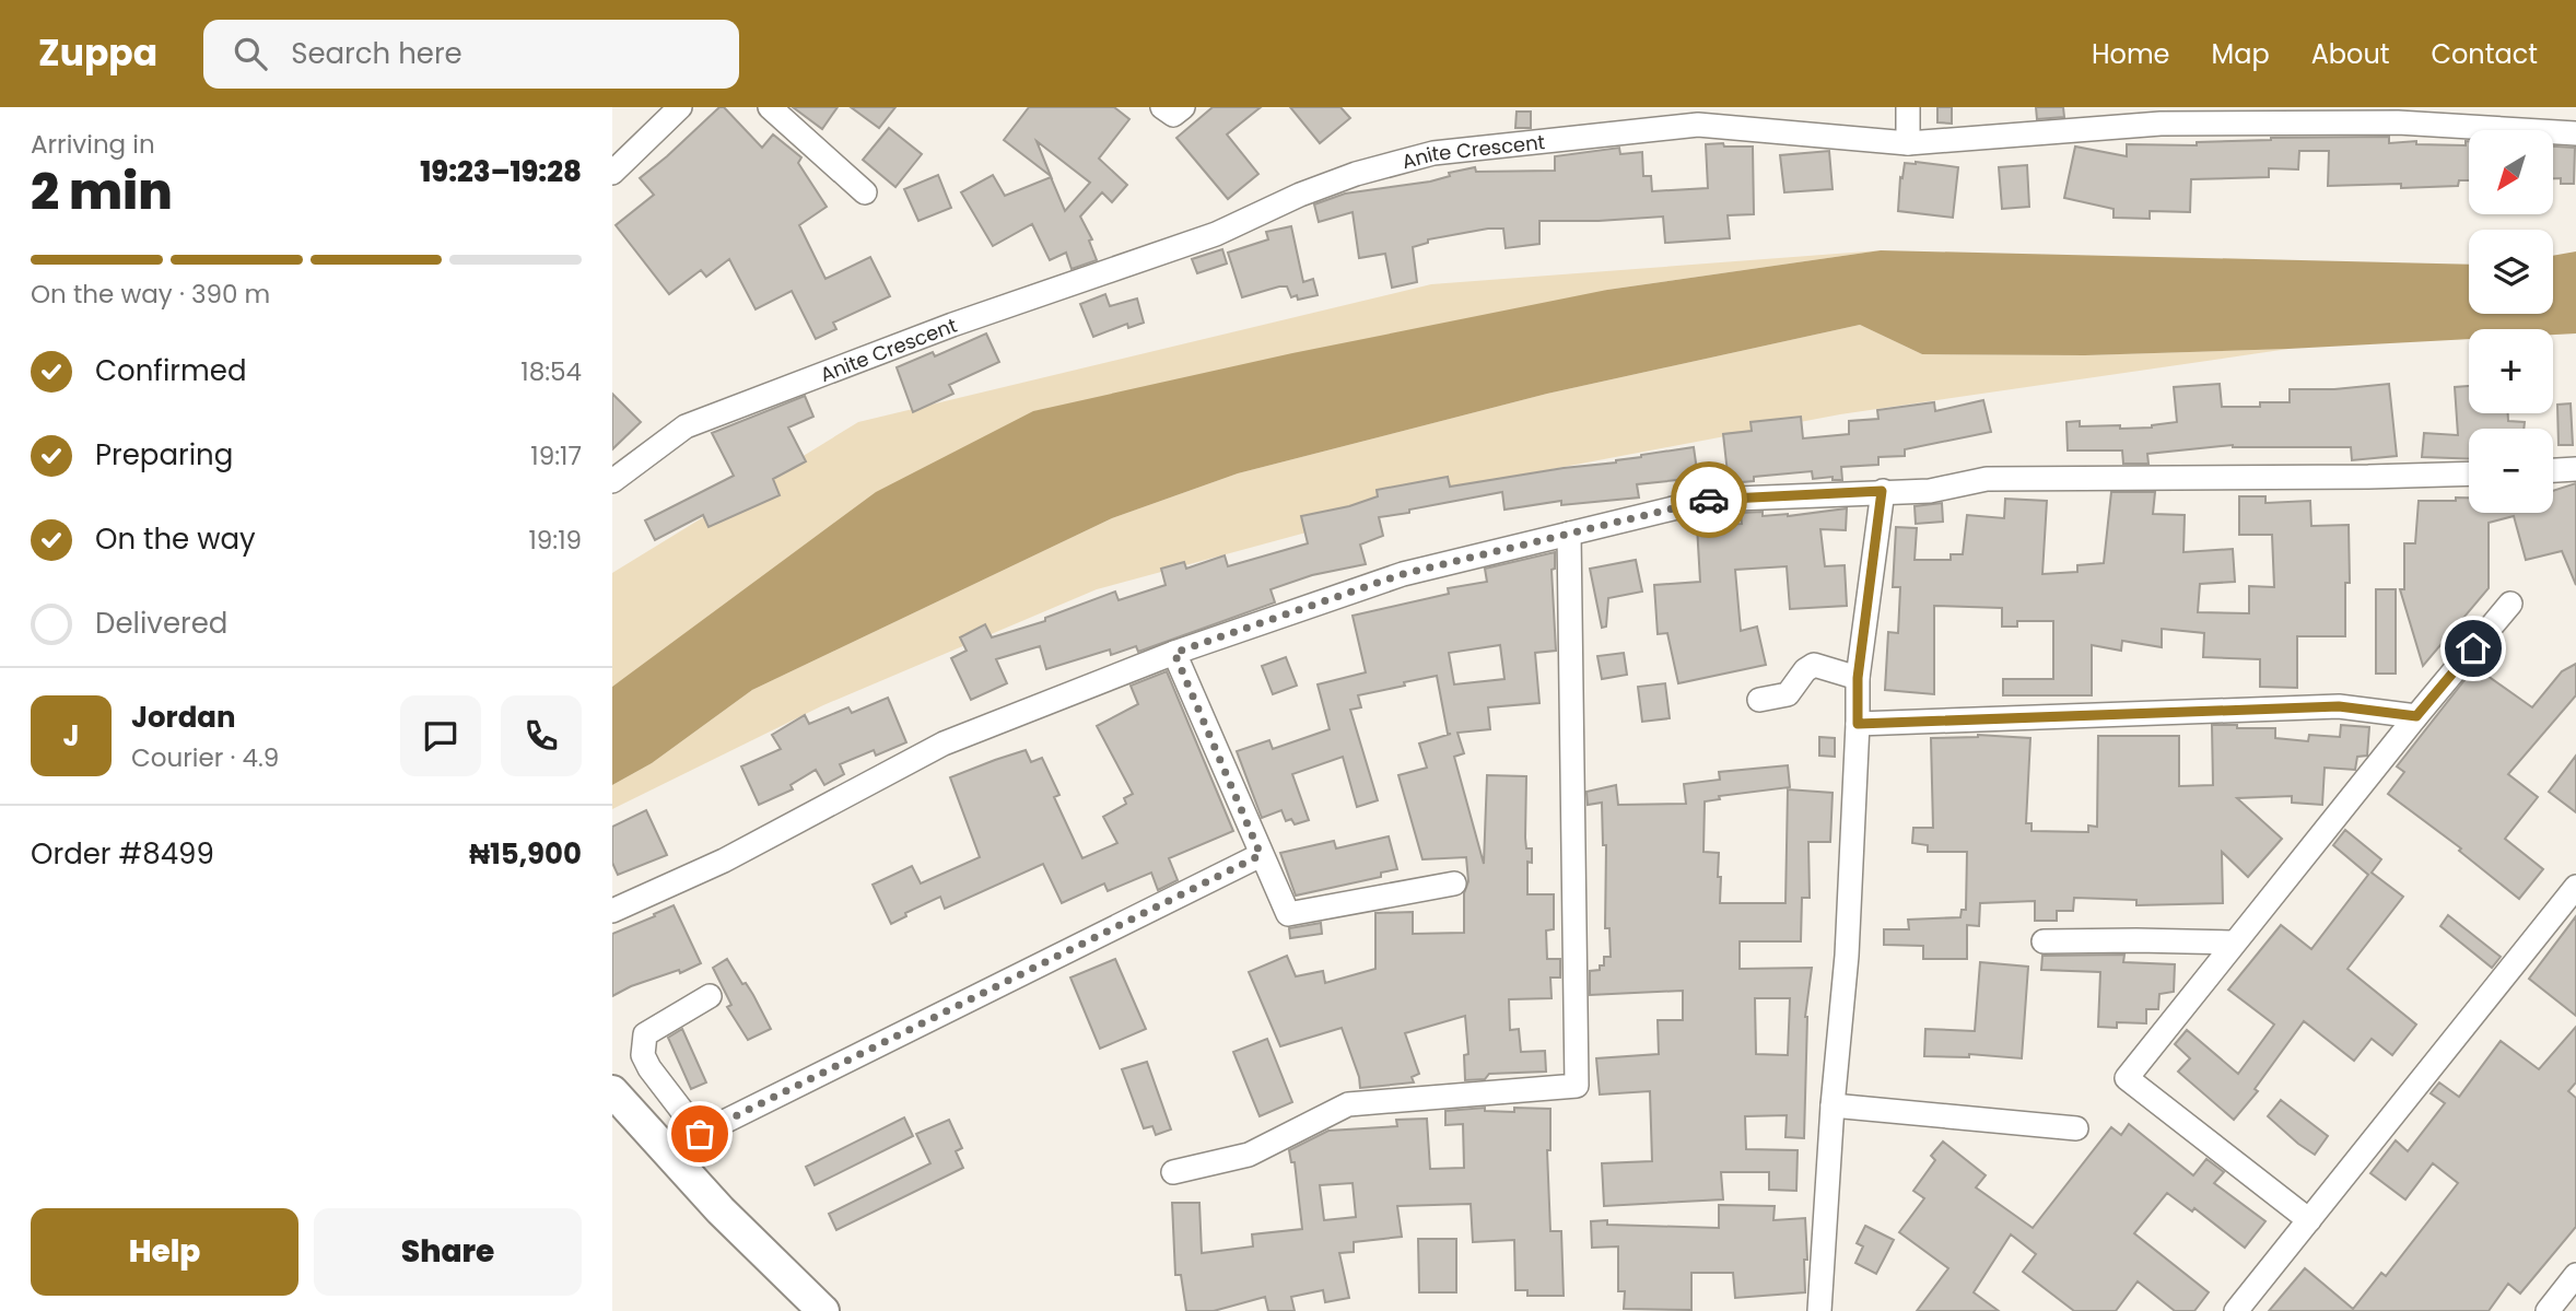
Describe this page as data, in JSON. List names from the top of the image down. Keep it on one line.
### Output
{"streets":{"street":["Anite Crescent"]},"north":"bottom left","page":{"header":"Zuppa","search":"Search here","nav":["Home","Map","About","Contact"],"heading":["2 min","Arriving in","19:23–19:28"],"panel":["Jordan","Courier · 4.9","Order #8499","₦15,900"],"map_buttons":["+","−"],"bar":"On the way · 390 m","list":[["Confirmed","18:54"],["Preparing","19:17"],["On the way","19:19"],"Delivered"],"round":"J","buttons":["Help","Share"]}}
